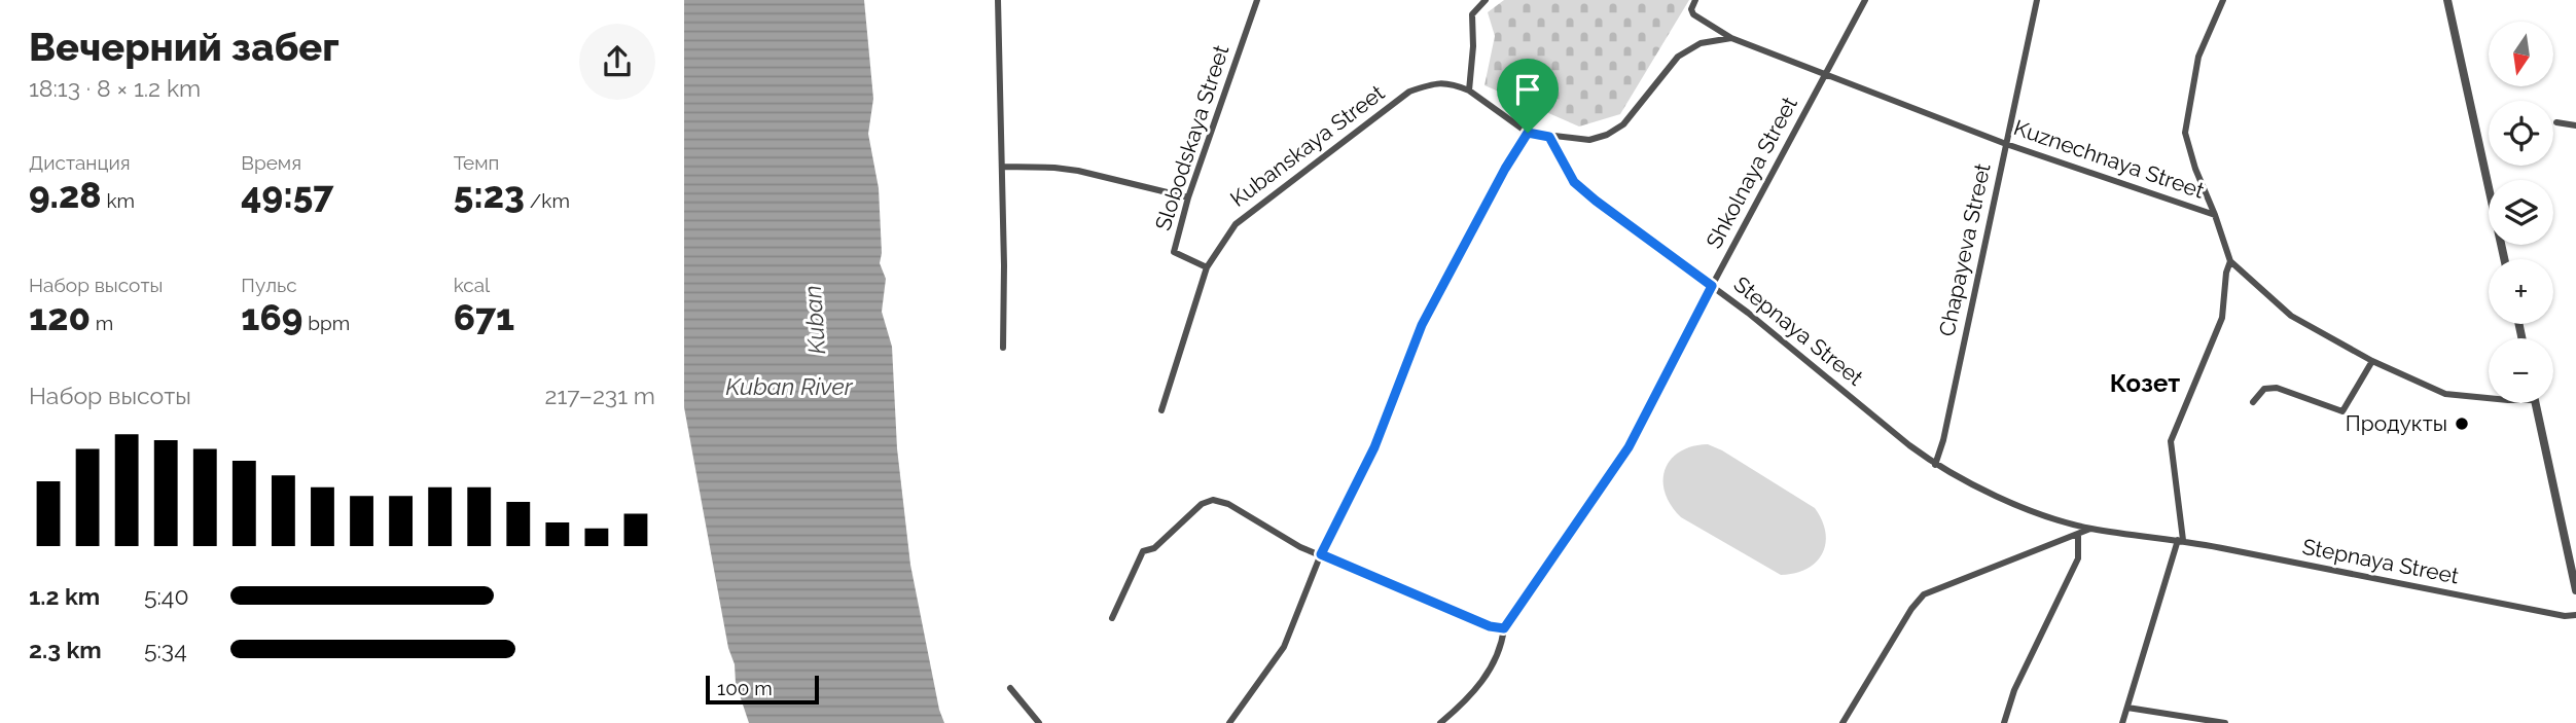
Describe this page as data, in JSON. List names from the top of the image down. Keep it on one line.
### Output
{"streets":{"street":["Slobodskaya Street","Kubanskaya Street","Kuznechnaya Street","Shkolnaya Street","Chapayeva Street","Stepnaya Street"]},"crossings":[["Slobodskaya Street","Kubanskaya Street"],["Kuznechnaya Street","Shkolnaya Street"],["Kuznechnaya Street","Chapayeva Street"],["Shkolnaya Street","Stepnaya Street"],["Chapayeva Street","Stepnaya Street"]],"districts":["Козет"],"water":["Kuban","Kuban River"],"places":["Продукты"],"scale_bar":"100 m","north":"bottom","page":{"heading":["Вечерний забег","18:13 · 8 × 1.2 km"],"map_buttons":["+","−"],"stats":[["Дистанция","9.28 km"],["Время","49:57"],["Темп","5:23 /km"],["Набор высоты","120 m"],["Пульс","169 bpm"],["kcal","671"]],"chart":["Набор высоты","217–231 m"],"list":[{"name":"1.2 km","note":"5:40"},{"name":"2.3 km","note":"5:34"}],"scale":"100 m"}}
